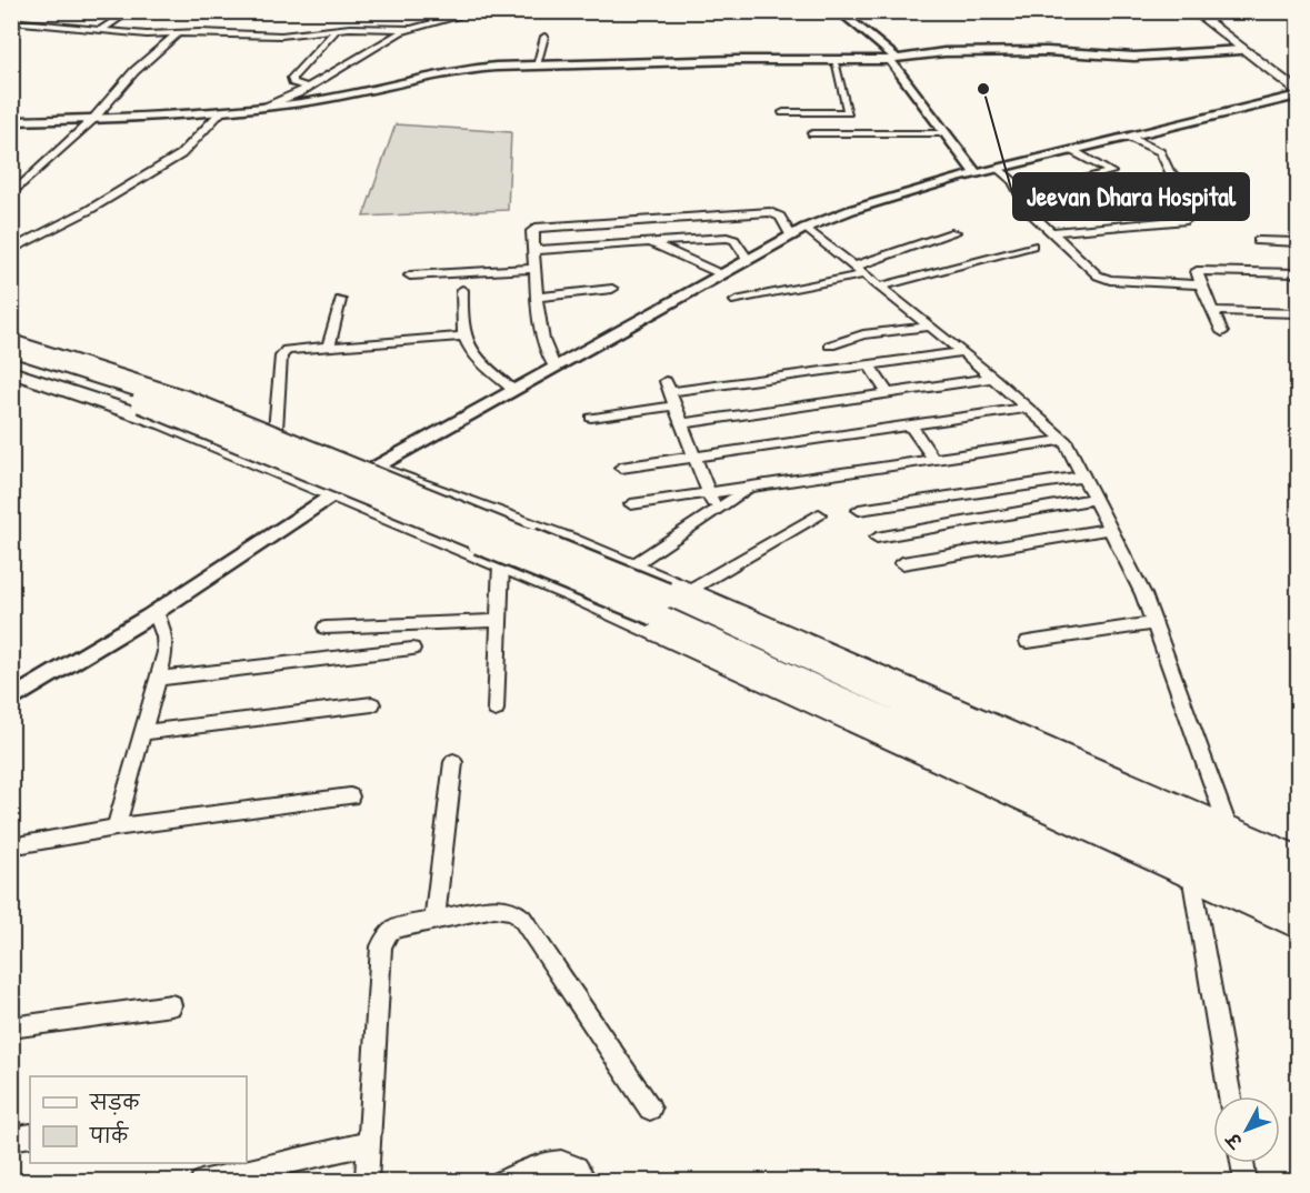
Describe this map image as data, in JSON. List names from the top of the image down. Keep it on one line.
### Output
{"places":["Jeevan Dhara Hospital"],"legend":["सड़क","पार्क"],"north":"bottom left"}
